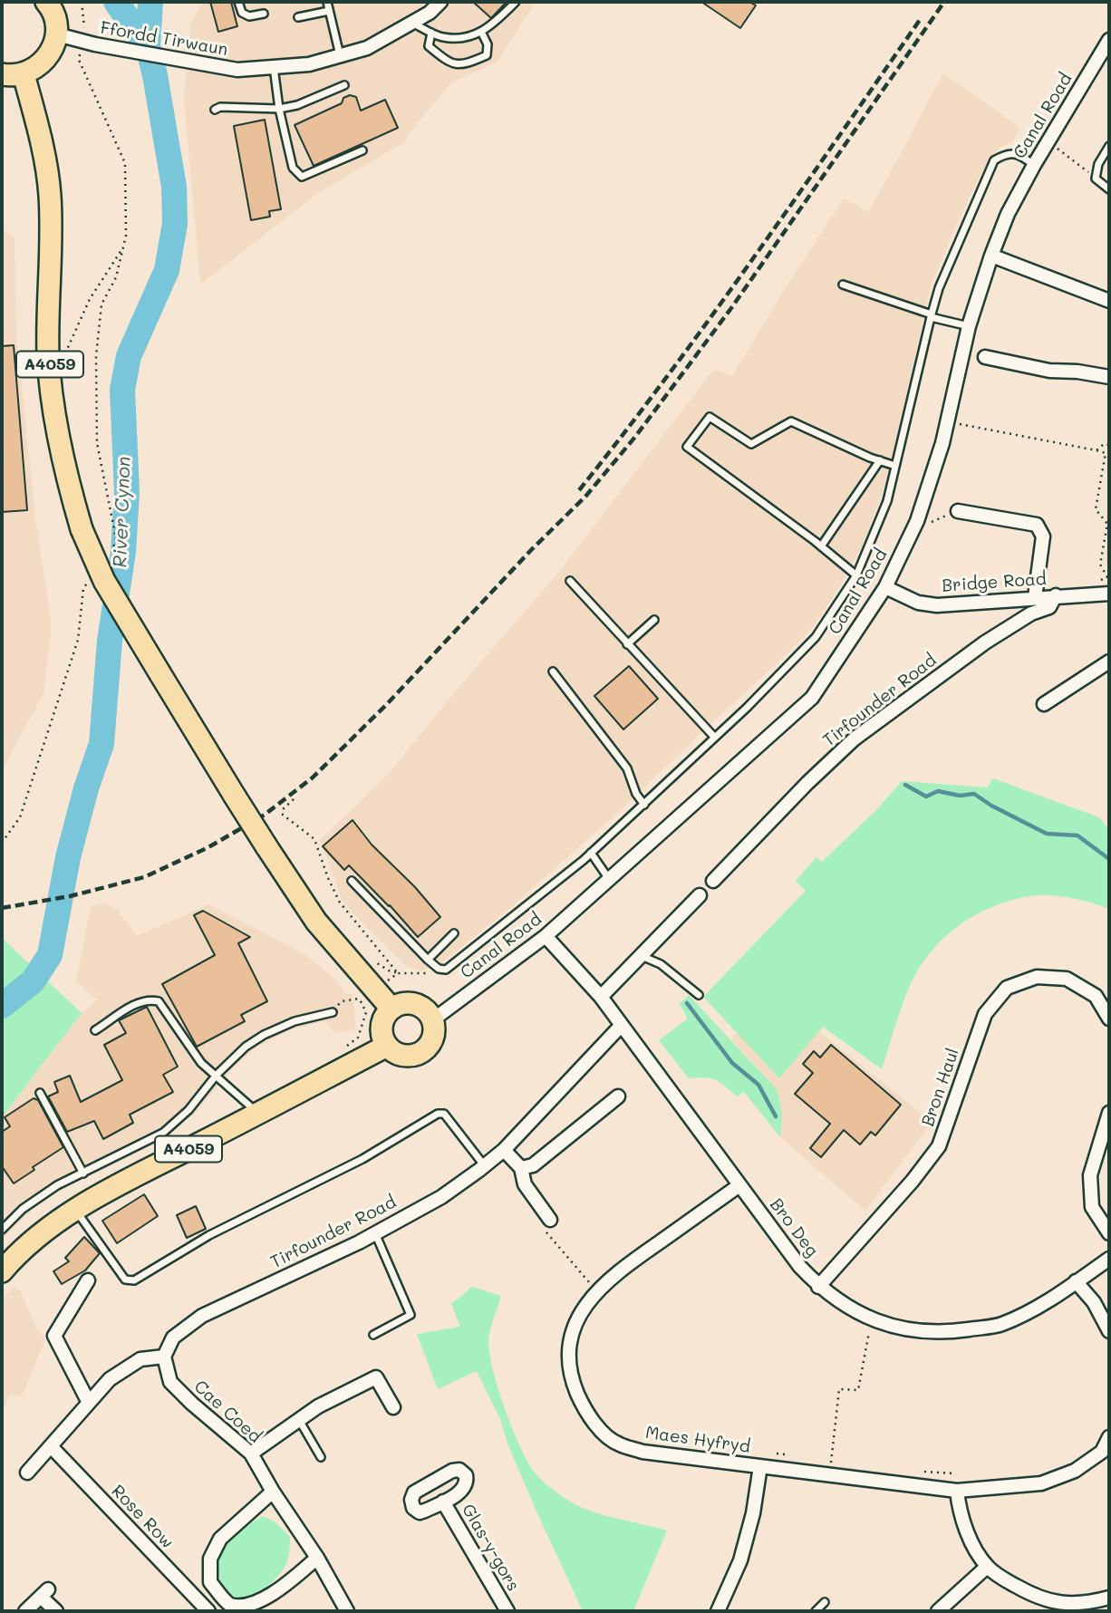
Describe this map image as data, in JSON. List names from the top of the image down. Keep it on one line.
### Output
{"streets":{"main road":["A4059"],"street":["Ffordd Tirwaun","Canal Road","Bridge Road","Tirfounder Road","Bron Haul","Bro Deg","Cae Coed","Maes Hyfryd","Rose Row","Glas-y-gors"]},"crossings":[["Canal Road","A4059"],["Canal Road","Bridge Road"],["Canal Road","Bro Deg"],["Bridge Road","Tirfounder Road"],["Tirfounder Road","Bro Deg"],["Tirfounder Road","Cae Coed"],["Bron Haul","Bro Deg"],["Bro Deg","Maes Hyfryd"]],"water":["River Cynon"]}
